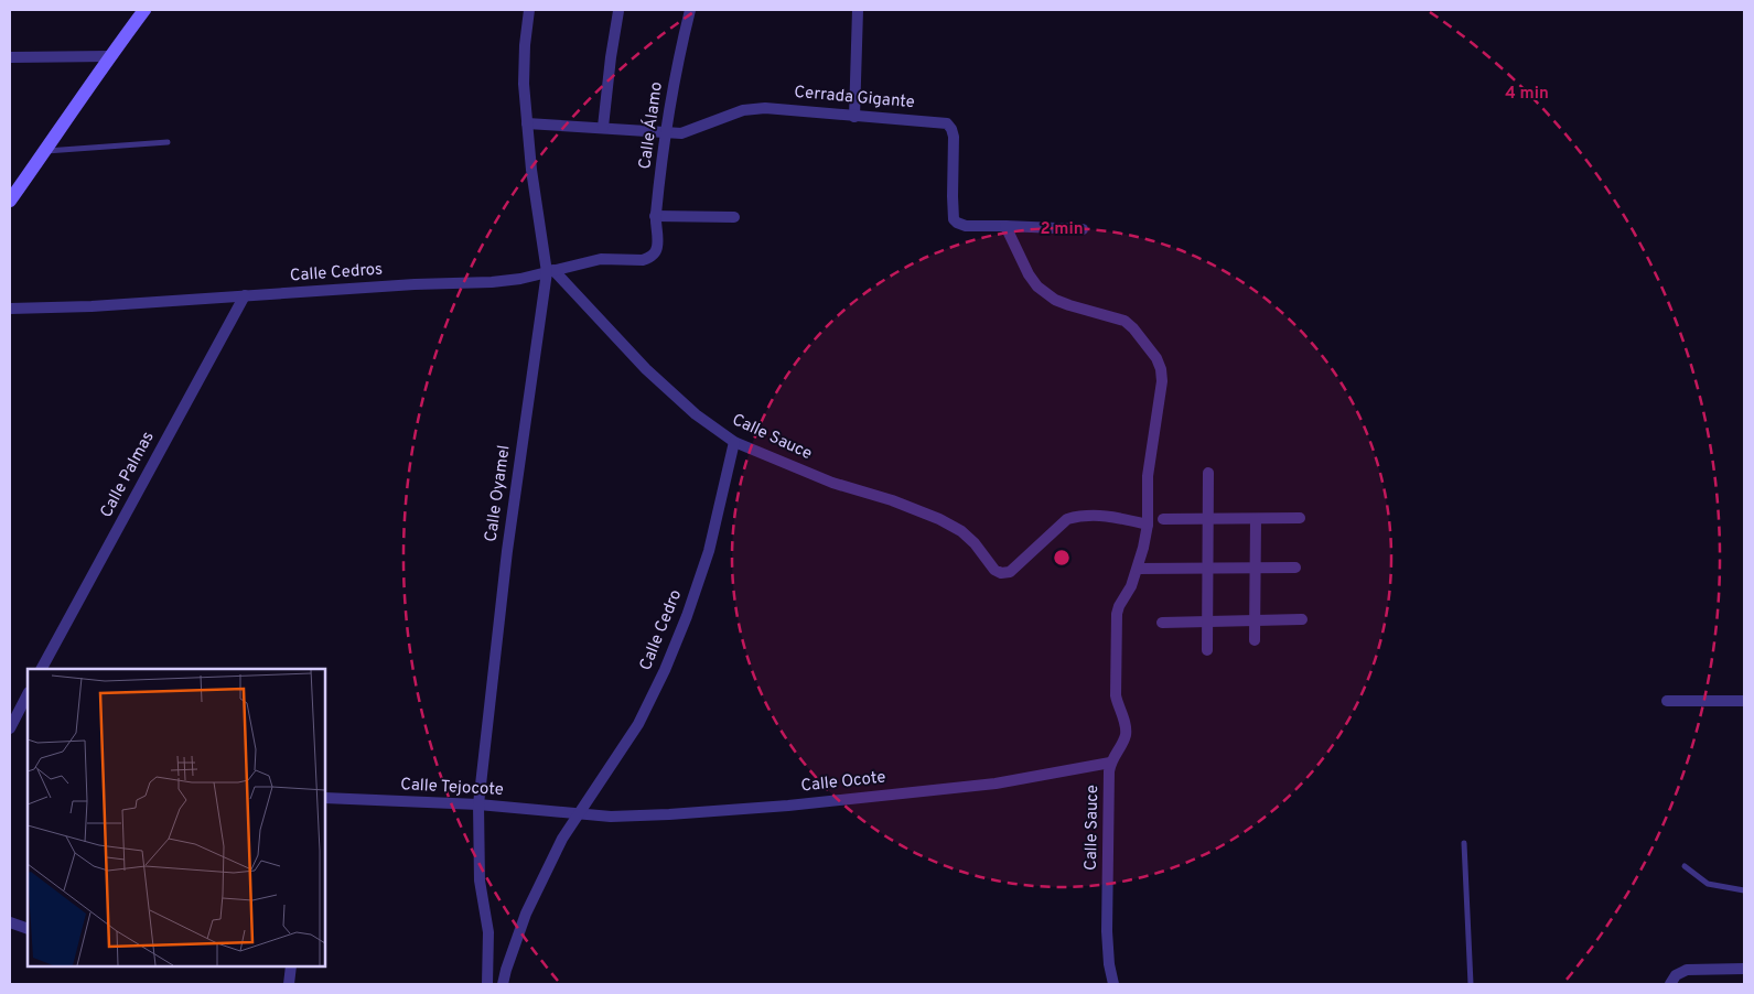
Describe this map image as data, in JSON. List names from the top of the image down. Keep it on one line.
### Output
{"streets":{"street":["Cerrada Gigante","Calle Álamo","Calle Cedros","Calle Sauce","Calle Palmas","Calle Oyamel","Calle Cedro","Calle Ocote","Calle Tejocote"]},"crossings":[["Cerrada Gigante","Calle Álamo"],["Cerrada Gigante","Calle Sauce"],["Cerrada Gigante","Calle Oyamel"],["Calle Álamo","Calle Cedros"],["Calle Cedros","Calle Sauce"],["Calle Cedros","Calle Palmas"],["Calle Cedros","Calle Oyamel"],["Calle Sauce","Calle Oyamel"],["Calle Sauce","Calle Cedro"],["Calle Sauce","Calle Ocote"],["Calle Oyamel","Calle Tejocote"],["Calle Cedro","Calle Ocote"],["Calle Cedro","Calle Tejocote"],["Calle Ocote","Calle Tejocote"]],"rings":["4 min","2 min"]}
